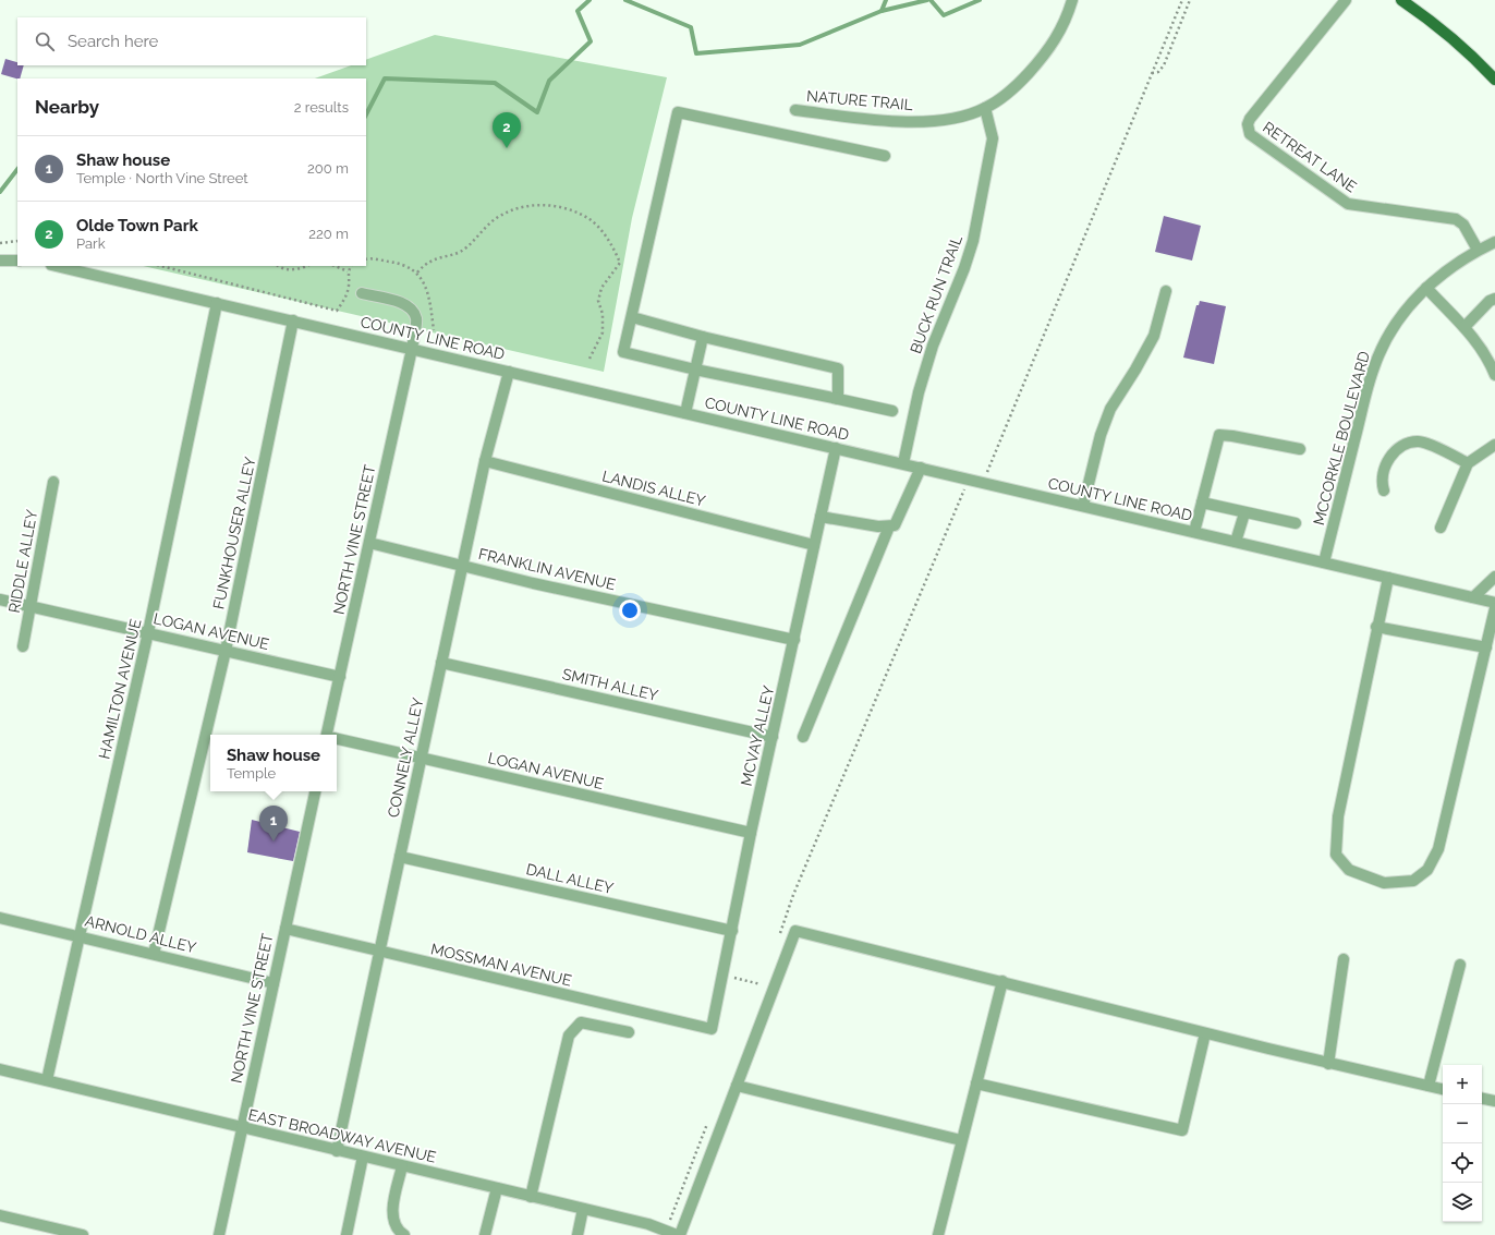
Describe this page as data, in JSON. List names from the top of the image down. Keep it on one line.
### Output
{"streets":{"street":["NATURE TRAIL","RETREAT LANE","BUCK RUN TRAIL","COUNTY LINE ROAD","MCCORKLE BOULEVARD","LANDIS ALLEY","FUNKHOUSER ALLEY","NORTH VINE STREET","RIDDLE ALLEY","FRANKLIN AVENUE","LOGAN AVENUE","SMITH ALLEY","HAMILTON AVENUE","MCVAY ALLEY","CONNELY ALLEY","DALL ALLEY","ARNOLD ALLEY","MOSSMAN AVENUE","EAST BROADWAY AVENUE"]},"crossings":[["NATURE TRAIL","BUCK RUN TRAIL"],["RETREAT LANE","MCCORKLE BOULEVARD"],["BUCK RUN TRAIL","COUNTY LINE ROAD"],["COUNTY LINE ROAD","MCCORKLE BOULEVARD"],["COUNTY LINE ROAD","FUNKHOUSER ALLEY"],["COUNTY LINE ROAD","NORTH VINE STREET"],["COUNTY LINE ROAD","HAMILTON AVENUE"],["COUNTY LINE ROAD","MCVAY ALLEY"],["COUNTY LINE ROAD","CONNELY ALLEY"],["LANDIS ALLEY","MCVAY ALLEY"],["LANDIS ALLEY","CONNELY ALLEY"],["FUNKHOUSER ALLEY","LOGAN AVENUE"],["FUNKHOUSER ALLEY","ARNOLD ALLEY"],["NORTH VINE STREET","FRANKLIN AVENUE"],["NORTH VINE STREET","LOGAN AVENUE"],["NORTH VINE STREET","ARNOLD ALLEY"],["NORTH VINE STREET","MOSSMAN AVENUE"],["NORTH VINE STREET","EAST BROADWAY AVENUE"],["RIDDLE ALLEY","LOGAN AVENUE"],["FRANKLIN AVENUE","MCVAY ALLEY"],["FRANKLIN AVENUE","CONNELY ALLEY"],["LOGAN AVENUE","HAMILTON AVENUE"],["LOGAN AVENUE","MCVAY ALLEY"],["LOGAN AVENUE","CONNELY ALLEY"],["SMITH ALLEY","MCVAY ALLEY"],["SMITH ALLEY","CONNELY ALLEY"],["HAMILTON AVENUE","ARNOLD ALLEY"],["HAMILTON AVENUE","EAST BROADWAY AVENUE"],["MCVAY ALLEY","DALL ALLEY"],["MCVAY ALLEY","MOSSMAN AVENUE"],["CONNELY ALLEY","DALL ALLEY"],["CONNELY ALLEY","MOSSMAN AVENUE"],["CONNELY ALLEY","EAST BROADWAY AVENUE"]],"page":{"search":"Search here","heading":["Nearby","2 results"],"pins":["2","1"],"list":[{"mark":"1","name":"Shaw house","note":"Temple · North Vine Street","value":"200 m"},{"mark":"2","name":"Olde Town Park","note":"Park","value":"220 m"}],"popup":["Shaw house","Temple"],"map_buttons":["+","−"]}}
